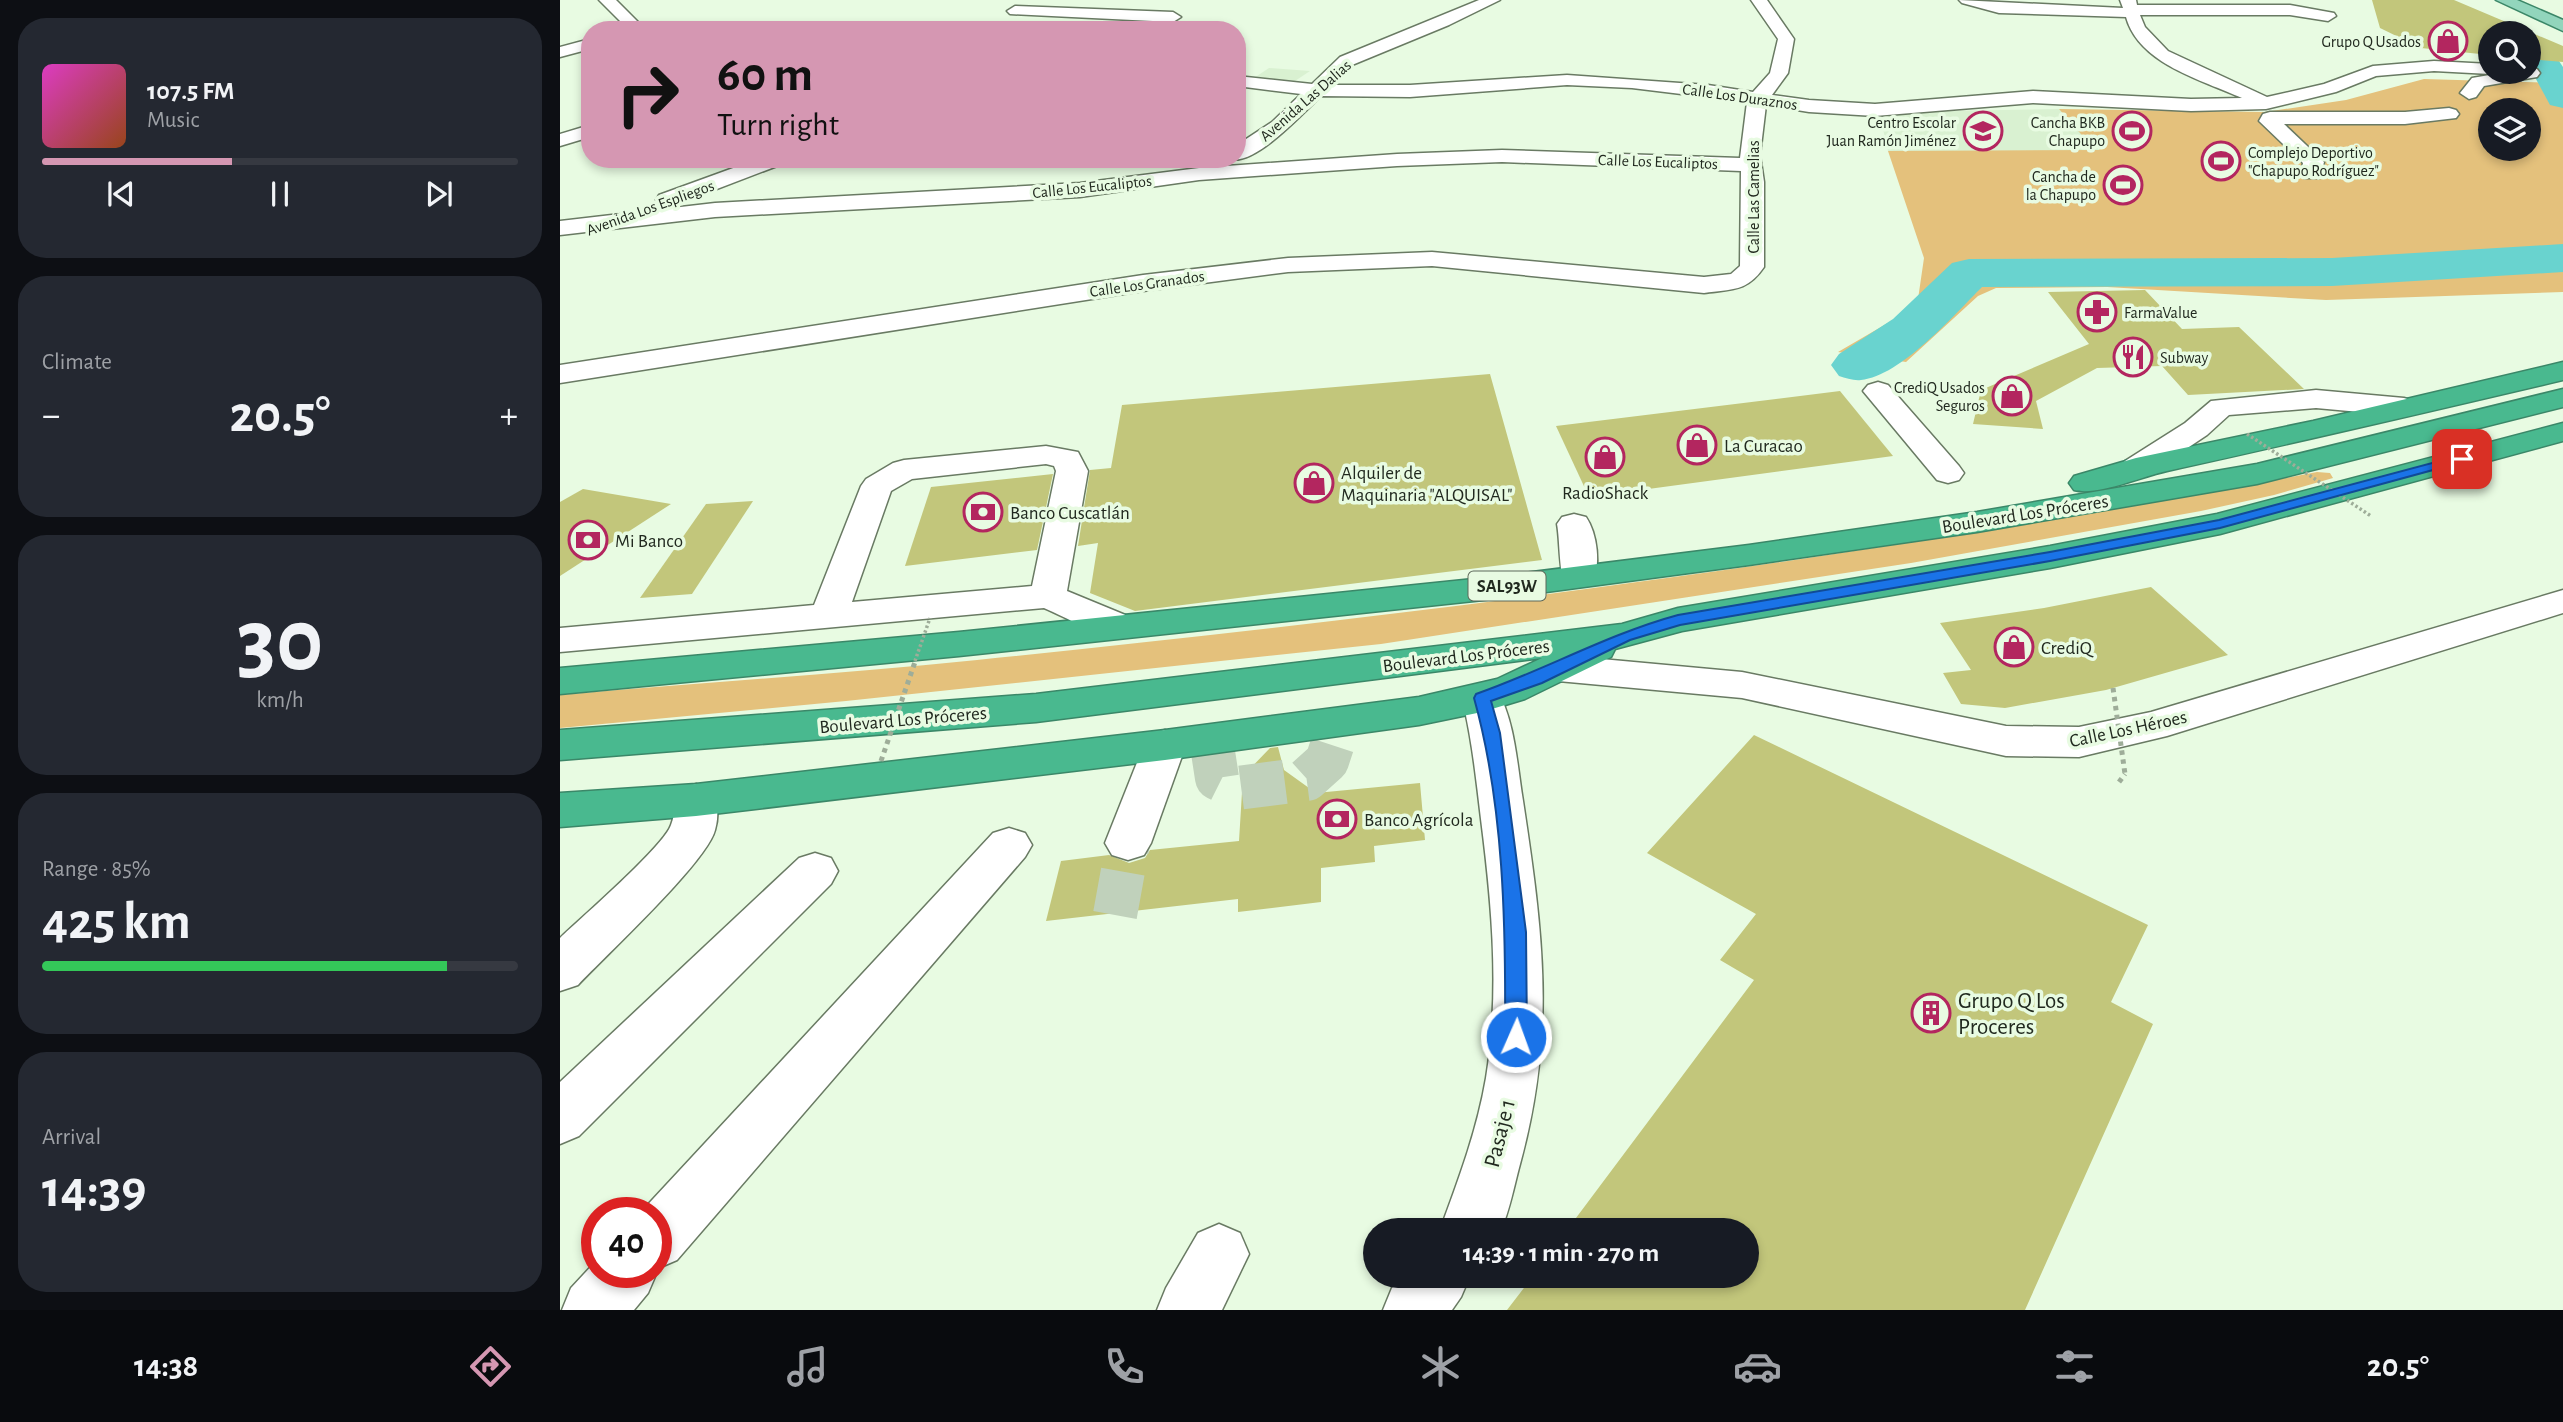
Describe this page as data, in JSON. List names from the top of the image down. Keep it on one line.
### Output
{"streets":{"highway":["Boulevard Los Próceres","SAL93W"],"street":["Calle Los Duraznos","Avenida Las Dalias","Calle Los Eucaliptos","Calle Las Camelias","Avenida Los Espliegos","Calle Los Granados","Calle Los Héroes","Pasaje 1"]},"crossings":[["Calle Los Duraznos","Avenida Las Dalias"],["Calle Los Duraznos","Calle Las Camelias"],["Calle Los Eucaliptos","Calle Las Camelias"],["Calle Los Eucaliptos","Avenida Los Espliegos"],["Calle Las Camelias","Calle Los Granados"]],"places":{"shop":["Grupo Q Usados","CrediQ Usados Seguros","La Curacao","RadioShack","Alquiler de Maquinaria \"ALQUISAL\"","CrediQ"],"school or university":["Centro Escolar Juan Ramón Jiménez"],"sports":["Cancha BKB Chapupo","Complejo Deportivo \"Chapupo Rodríguez\"","Cancha de la Chapupo"],"pharmacy":["FarmaValue"],"restaurant":["Subway"],"bank":["Banco Cuscatlán","Mi Banco","Banco Agrícola"],"building":["Grupo Q Los Proceres"]},"page":{"turn":["60 m","Turn right"],"song":["107.5 FM","Music"],"tile":["Climate",["30","km/h"],["Range · 85%","425 km"],["Arrival","14:39"]],"heat":["−","20.5°","+"],"limit":"40","trip":"14:39 · 1 min · 270 m","tabs":["14:38","20.5°"]}}
